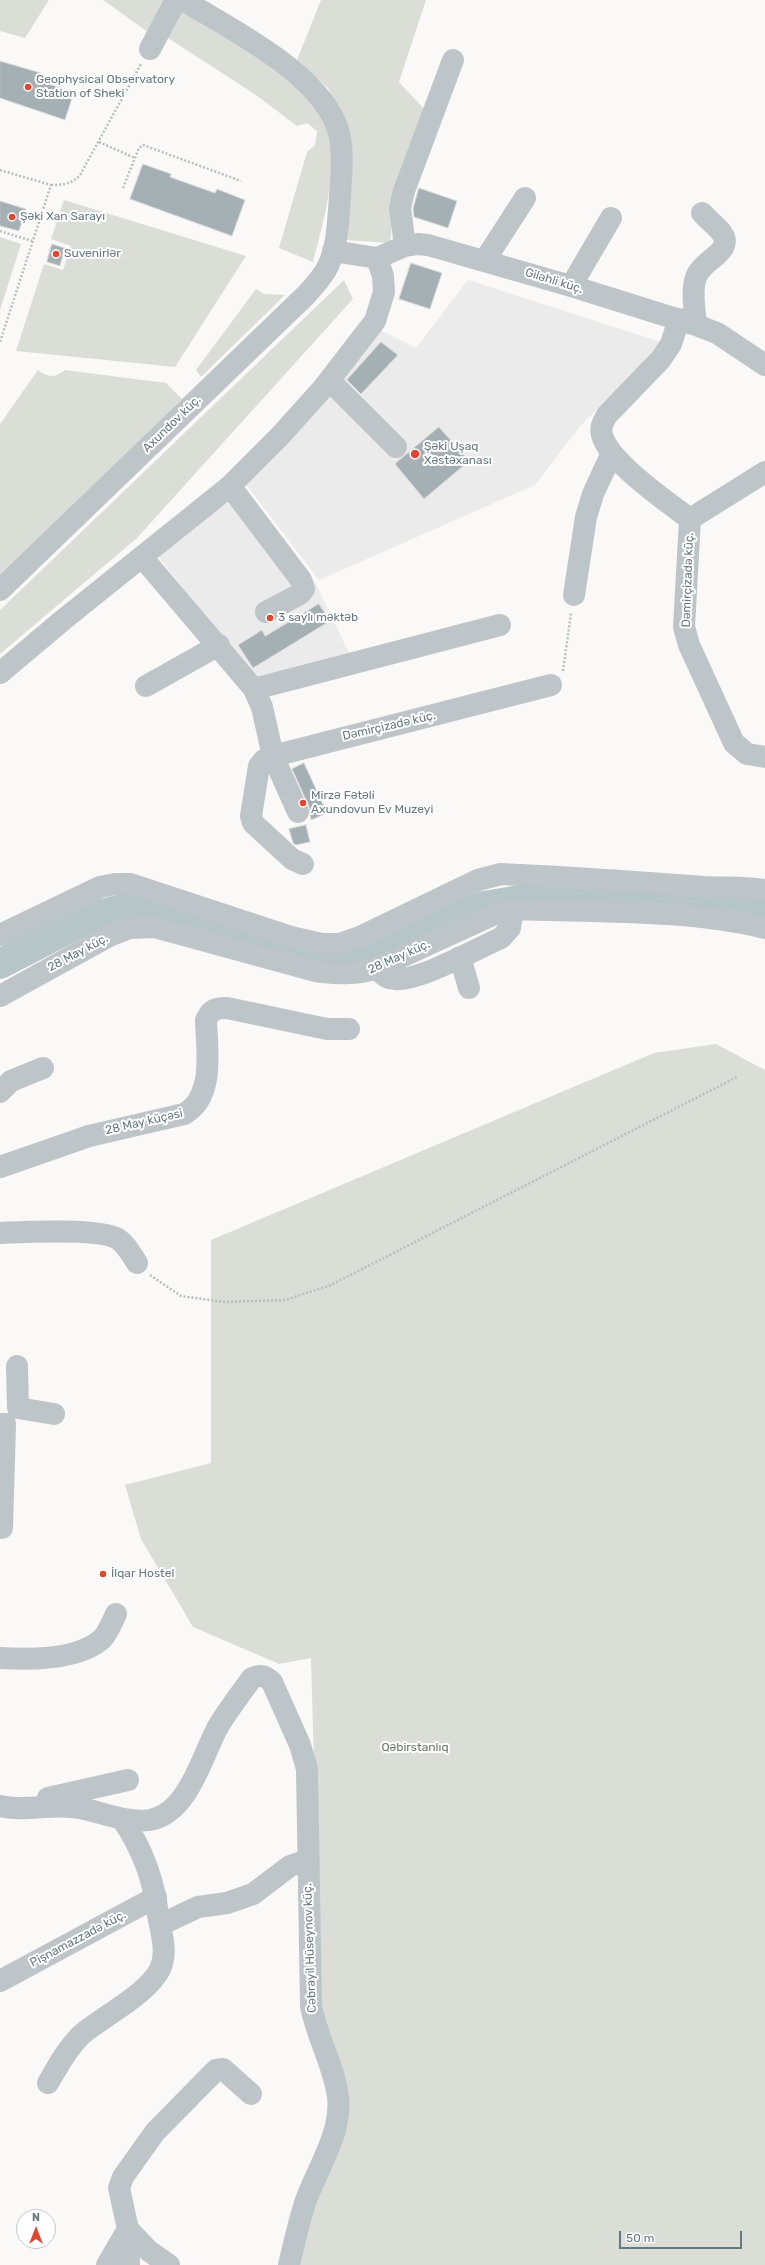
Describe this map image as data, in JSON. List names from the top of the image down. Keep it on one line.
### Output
{"streets":{"street":["Giləhli küç.","Axundov küç.","Dəmirçizadə küç.","28 May küç.","28 May küçəsi","Pişnamazzadə küç.","Cəbrayil Hüseynov küç."]},"crossings":[["Giləhli küç.","Dəmirçizadə küç."]],"parks":["Qəbirstanlıq"],"places":["Geophysical Observatory Station of Sheki","Şəki Xan Sarayı","Suvenirlər","Şəki Uşaq Xəstəxanası","3 saylı məktəb","Mirzə Fətəli Axundovun Ev Muzeyi","İlqar Hostel"],"scale_bar":"50 m","north":"top"}
